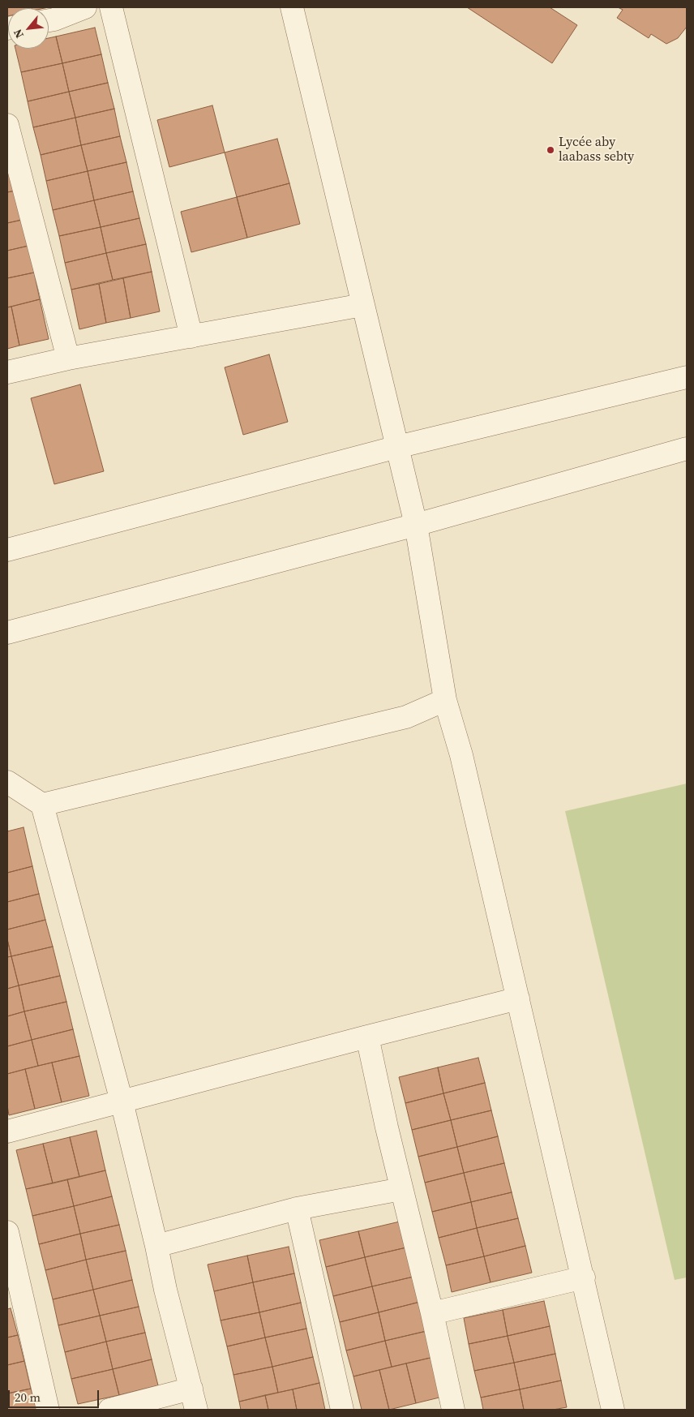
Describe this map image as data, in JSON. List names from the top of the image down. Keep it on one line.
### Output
{"places":["Lycée aby laabass sebty"],"scale_bar":"20 m","north":"bottom left"}
